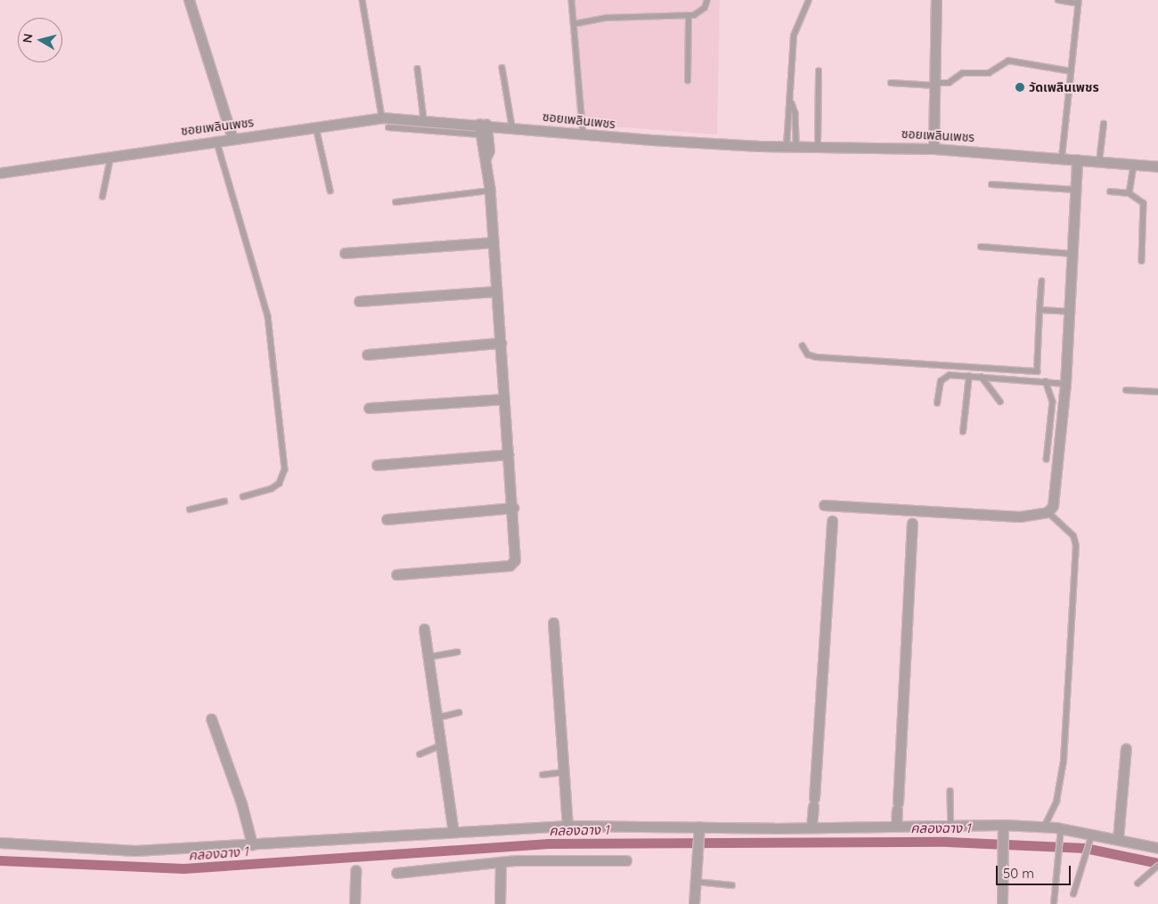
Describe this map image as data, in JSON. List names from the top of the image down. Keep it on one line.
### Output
{"streets":{"street":["ซอยเพลินเพชร"]},"water":["คลองฉาง 1"],"places":["วัดเพลินเพชร"],"scale_bar":"50 m","north":"left"}
